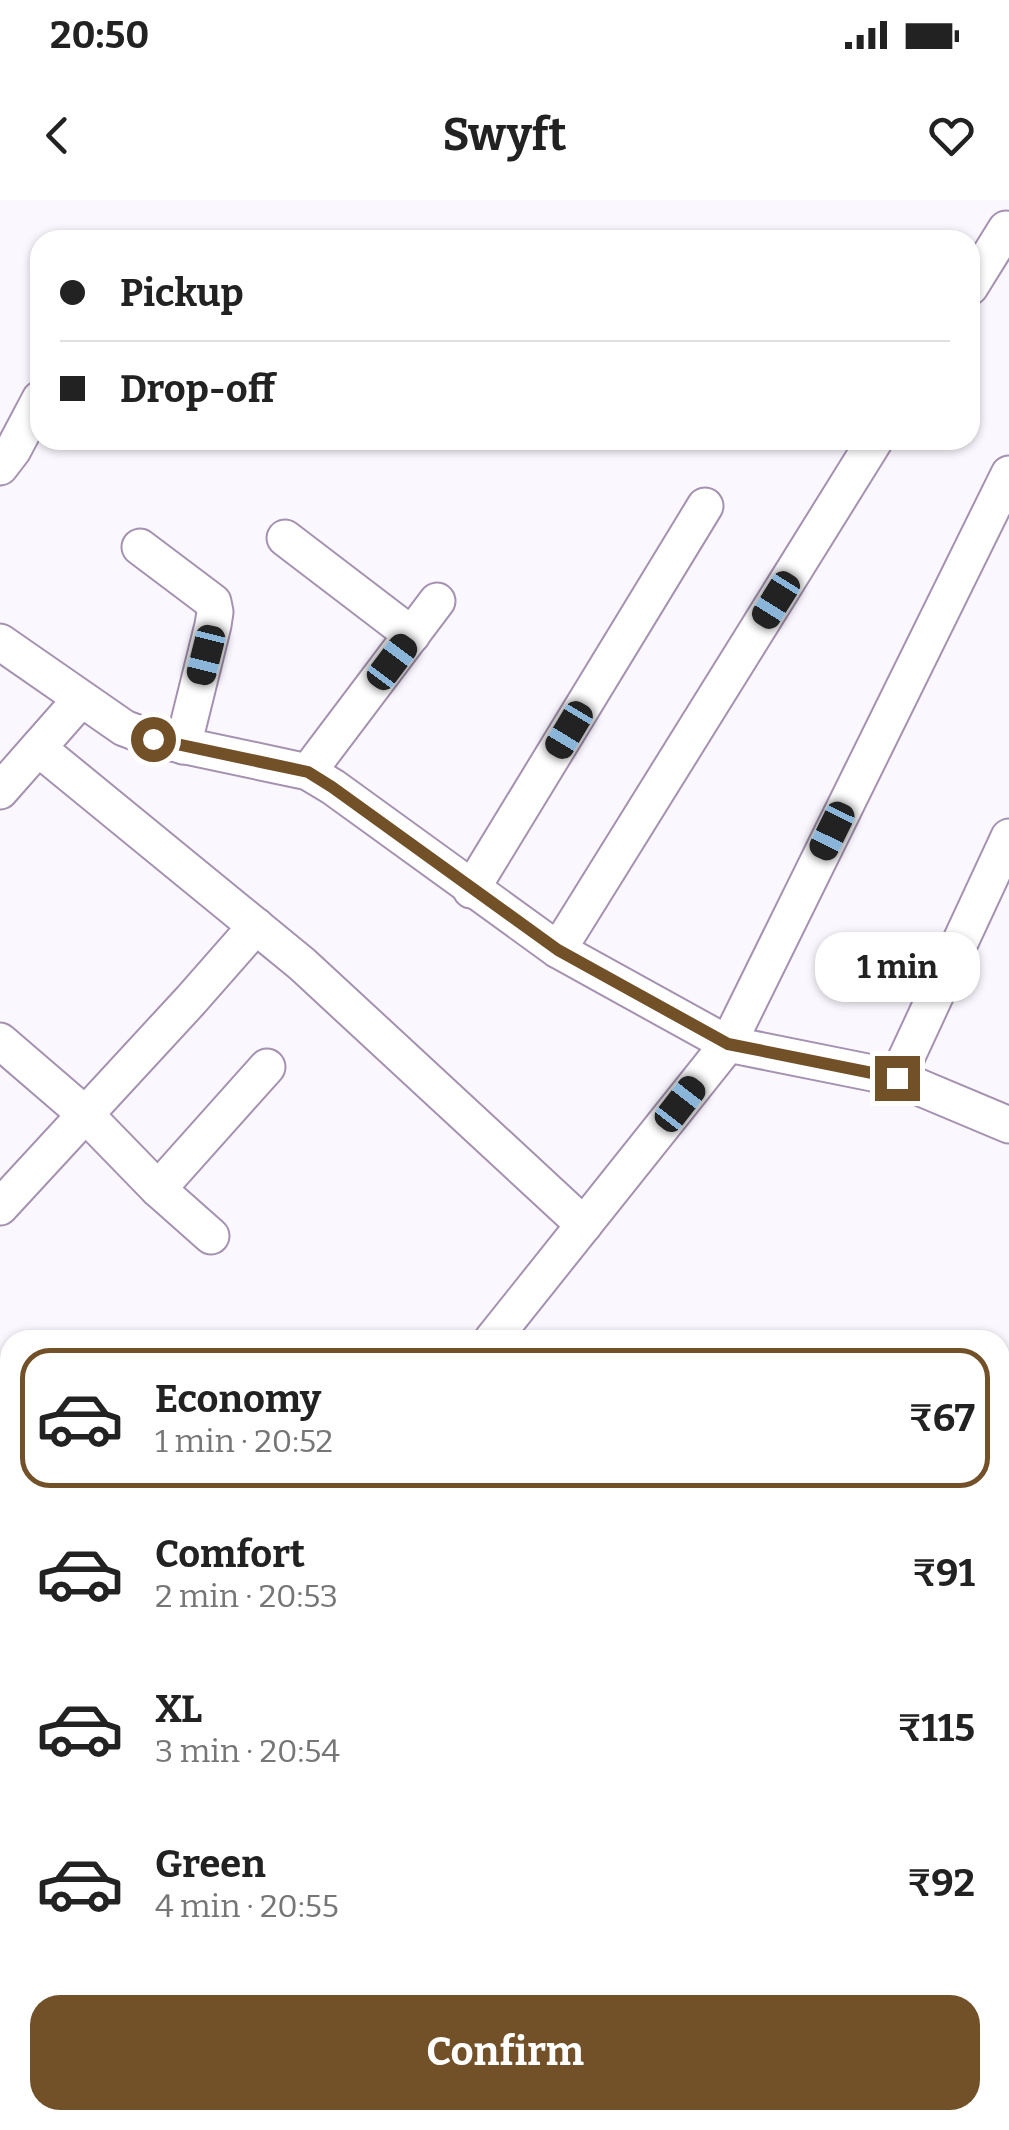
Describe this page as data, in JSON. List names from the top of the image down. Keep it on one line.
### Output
{"page":{"status":"20:50","header":"Swyft","banner":["Pickup","Drop-off"],"bubble":"1 min","list":[{"name":"Economy","note":"1 min · 20:52","value":"₹67"},{"name":"Comfort","note":"2 min · 20:53","value":"₹91"},{"name":"XL","note":"3 min · 20:54","value":"₹115"},{"name":"Green","note":"4 min · 20:55","value":"₹92"}],"buttons":"Confirm"}}
